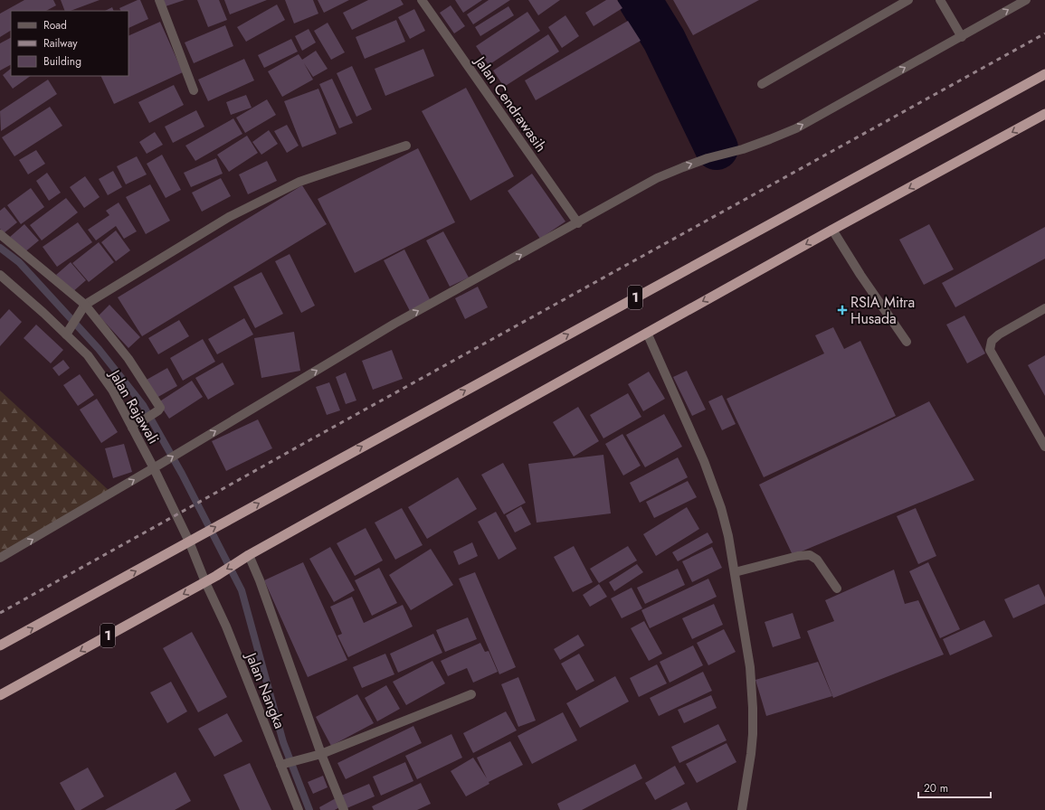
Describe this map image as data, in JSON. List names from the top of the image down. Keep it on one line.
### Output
{"streets":{"highway":["1"],"street":["Jalan Cendrawasih","Jalan Rajawali","Jalan Nangka"]},"crossings":[["1","Jalan Rajawali"],["1","Jalan Nangka"],["Jalan Rajawali","Jalan Nangka"]],"places":{"health":["RSIA Mitra Husada"]},"legend":["Road","Railway","Building"],"scale_bar":"20 m"}
